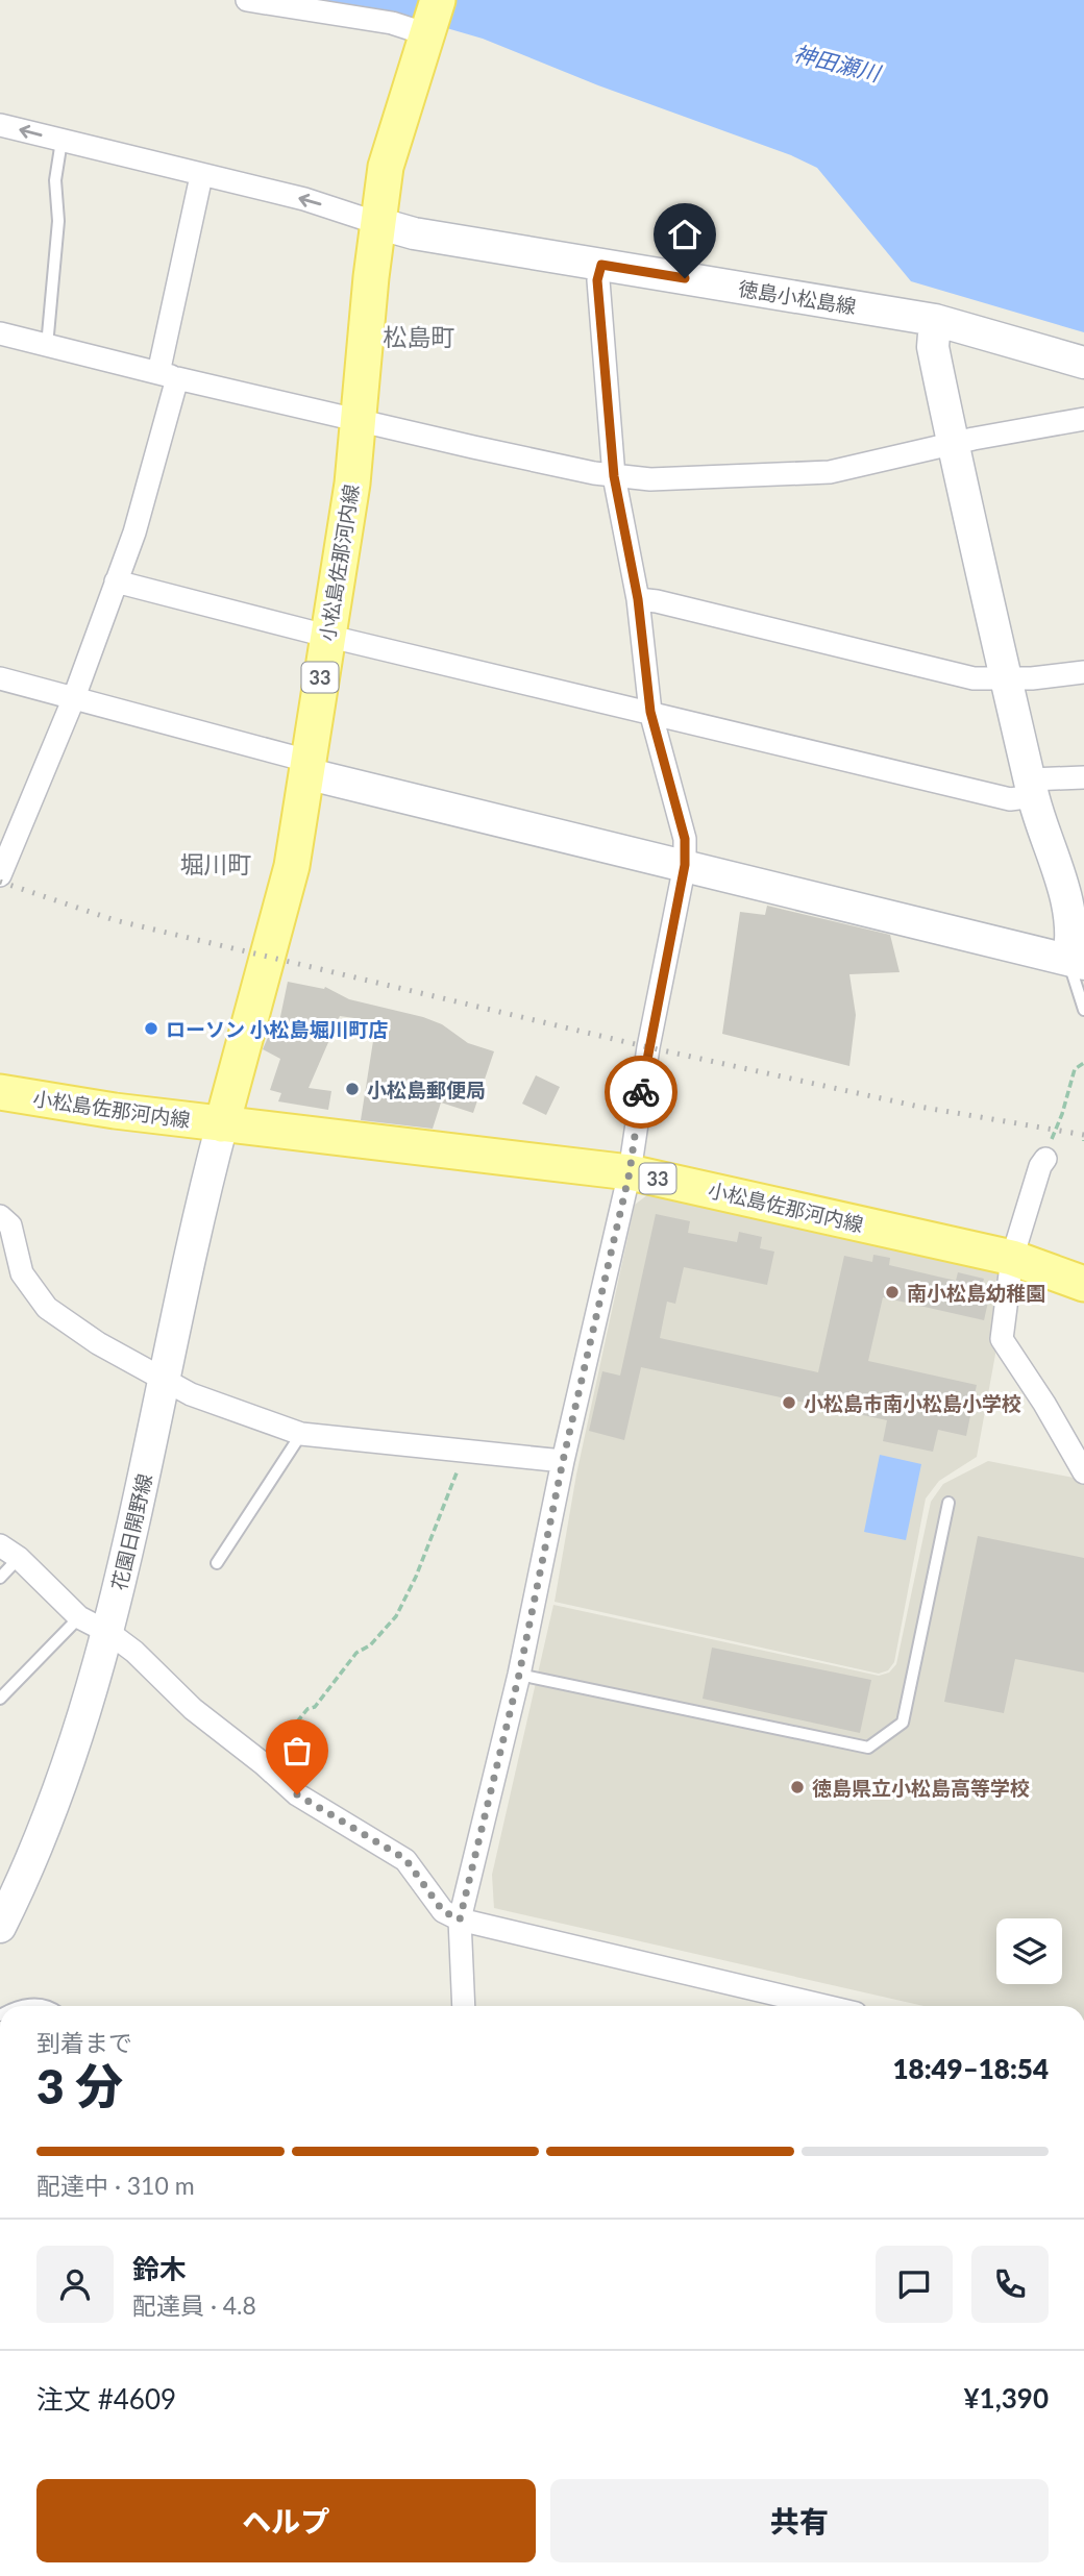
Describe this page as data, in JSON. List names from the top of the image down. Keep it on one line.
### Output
{"streets":{"main road":["徳島小松島線","小松島佐那河内線","33","花園日開野線"]},"crossings":[["徳島小松島線","小松島佐那河内線"],["小松島佐那河内線","花園日開野線"]],"districts":["松島町","堀川町"],"water":["神田瀬川"],"places":["ローソン 小松島堀川町店","小松島郵便局","南小松島幼稚園","小松島市南小松島小学校","徳島県立小松島高等学校"],"page":{"heading":["3 分","到着まで","18:49–18:54"],"panel":["鈴木","配達員 · 4.8","注文 #4609","¥1,390"],"bar":"配達中 · 310 m","buttons":["ヘルプ","共有"]}}
